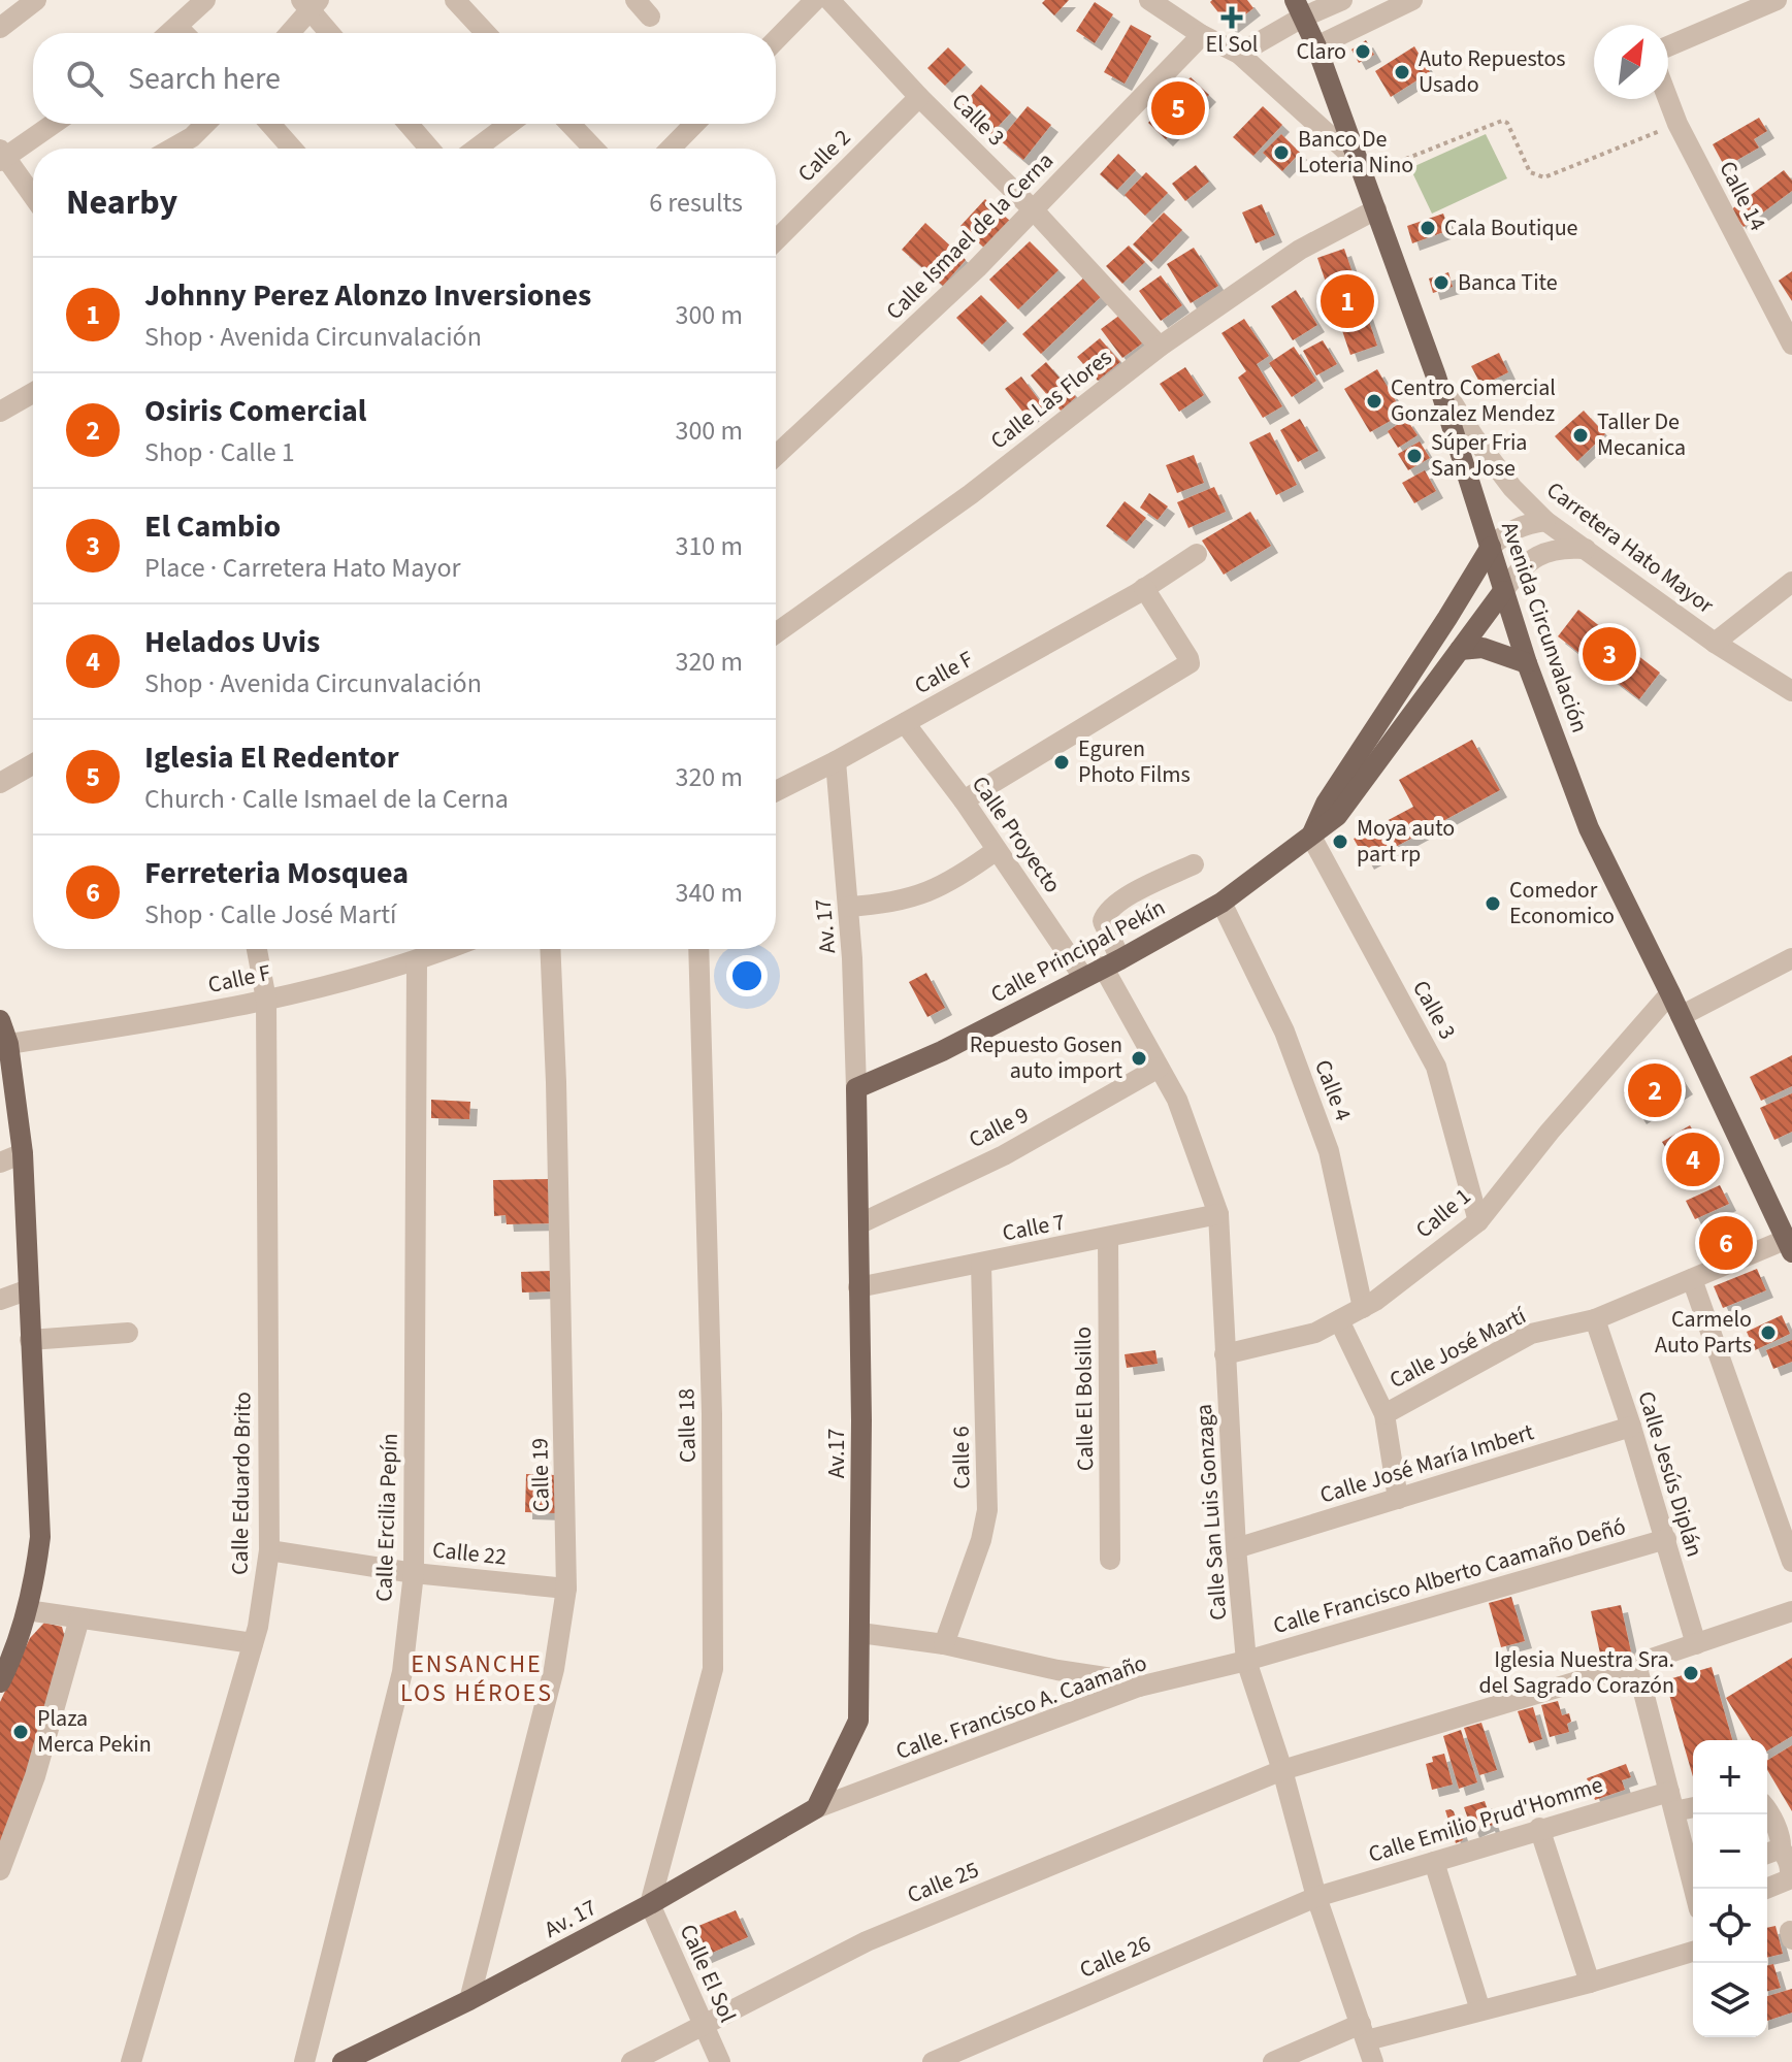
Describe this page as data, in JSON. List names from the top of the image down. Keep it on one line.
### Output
{"streets":{"main road":["Avenida Circunvalación","Av. 17","Calle Principal Pekín","Av.17"],"street":["Calle 3","Calle 2","Calle 14","Calle Ismael de la Cerna","Calle Las Flores","Carretera Hato Mayor","Calle F","Calle Proyecto","Calle 4","Calle 9","Calle 1","Calle 7","Calle José Martí","Calle El Bolsillo","Calle 18","Calle 6","Calle José María Imbert","Calle Jesús Diplán","Calle 19","Calle Eduardo Brito","Calle San Luis Gonzaga","Calle Ercilia Pepín","Calle 22","Calle Francisco Alberto Caamaño Deñó","Calle. Francisco A. Caamaño","Calle Emilio Prud'Homme","Calle 25","Calle 26","Calle El Sol"]},"crossings":[["Calle 3","Calle 2"],["Calle 3","Calle Ismael de la Cerna"],["Calle 3","Calle Las Flores"],["Calle 3","Calle Principal Pekín"],["Calle 3","Calle 1"],["Calle Las Flores","Avenida Circunvalación"],["Carretera Hato Mayor","Avenida Circunvalación"],["Avenida Circunvalación","Calle Principal Pekín"],["Avenida Circunvalación","Calle 1"],["Avenida Circunvalación","Calle José Martí"],["Calle F","Calle Proyecto"],["Calle F","Av. 17"],["Calle F","Calle Eduardo Brito"],["Calle F","Calle Ercilia Pepín"],["Calle Proyecto","Calle Principal Pekín"],["Av. 17","Calle Principal Pekín"],["Av. 17","Calle 18"],["Av. 17","Av.17"],["Av. 17","Calle 19"],["Av. 17","Calle. Francisco A. Caamaño"],["Av. 17","Calle El Sol"],["Calle Principal Pekín","Calle 4"],["Calle Principal Pekín","Av.17"],["Calle Principal Pekín","Calle San Luis Gonzaga"],["Calle 4","Calle 1"],["Calle 9","Av.17"],["Calle 9","Calle San Luis Gonzaga"],["Calle 1","Calle San Luis Gonzaga"],["Calle 7","Calle El Bolsillo"],["Calle 7","Av.17"],["Calle 7","Calle 6"],["Calle 7","Calle San Luis Gonzaga"],["Calle José Martí","Calle Jesús Diplán"],["Calle 18","Calle El Sol"],["Av.17","Calle. Francisco A. Caamaño"],["Calle José María Imbert","Calle Jesús Diplán"],["Calle José María Imbert","Calle San Luis Gonzaga"],["Calle Jesús Diplán","Calle Francisco Alberto Caamaño Deñó"],["Calle Jesús Diplán","Calle 25"],["Calle 19","Calle 22"],["Calle Eduardo Brito","Calle 22"],["Calle San Luis Gonzaga","Calle Francisco Alberto Caamaño Deñó"],["Calle San Luis Gonzaga","Calle. Francisco A. Caamaño"],["Calle San Luis Gonzaga","Calle Emilio Prud'Homme"],["Calle San Luis Gonzaga","Calle 25"],["Calle San Luis Gonzaga","Calle 26"],["Calle Ercilia Pepín","Calle 22"],["Calle Francisco Alberto Caamaño Deñó","Calle. Francisco A. Caamaño"],["Calle Emilio Prud'Homme","Calle 26"],["Calle 25","Calle El Sol"]],"districts":["ENSANCHE LOS HÉROES"],"places":{"health":["El Sol"],"other":["Claro","Auto Repuestos Usado","Banco De Loteria Nino","Cala Boutique","Banca Tite","Centro Comercial Gonzalez Mendez","Taller De Mecanica","Súper Fria San Jose","Eguren Photo Films","Moya auto part rp","Comedor Economico","Repuesto Gosen auto import","Carmelo Auto Parts","Iglesia Nuestra Sra. del Sagrado Corazón","Plaza Merca Pekin"]},"north":"top right","page":{"search":"Search here","pins":["5","1","3","2","4","6"],"heading":["Nearby","6 results"],"list":[{"mark":"1","name":"Johnny Perez Alonzo Inversiones","note":"Shop · Avenida Circunvalación","value":"300 m"},{"mark":"2","name":"Osiris Comercial","note":"Shop · Calle 1","value":"300 m"},{"mark":"3","name":"El Cambio","note":"Place · Carretera Hato Mayor","value":"310 m"},{"mark":"4","name":"Helados Uvis","note":"Shop · Avenida Circunvalación","value":"320 m"},{"mark":"5","name":"Iglesia El Redentor","note":"Church · Calle Ismael de la Cerna","value":"320 m"},{"mark":"6","name":"Ferreteria Mosquea","note":"Shop · Calle José Martí","value":"340 m"}],"map_buttons":["+","−"]}}
